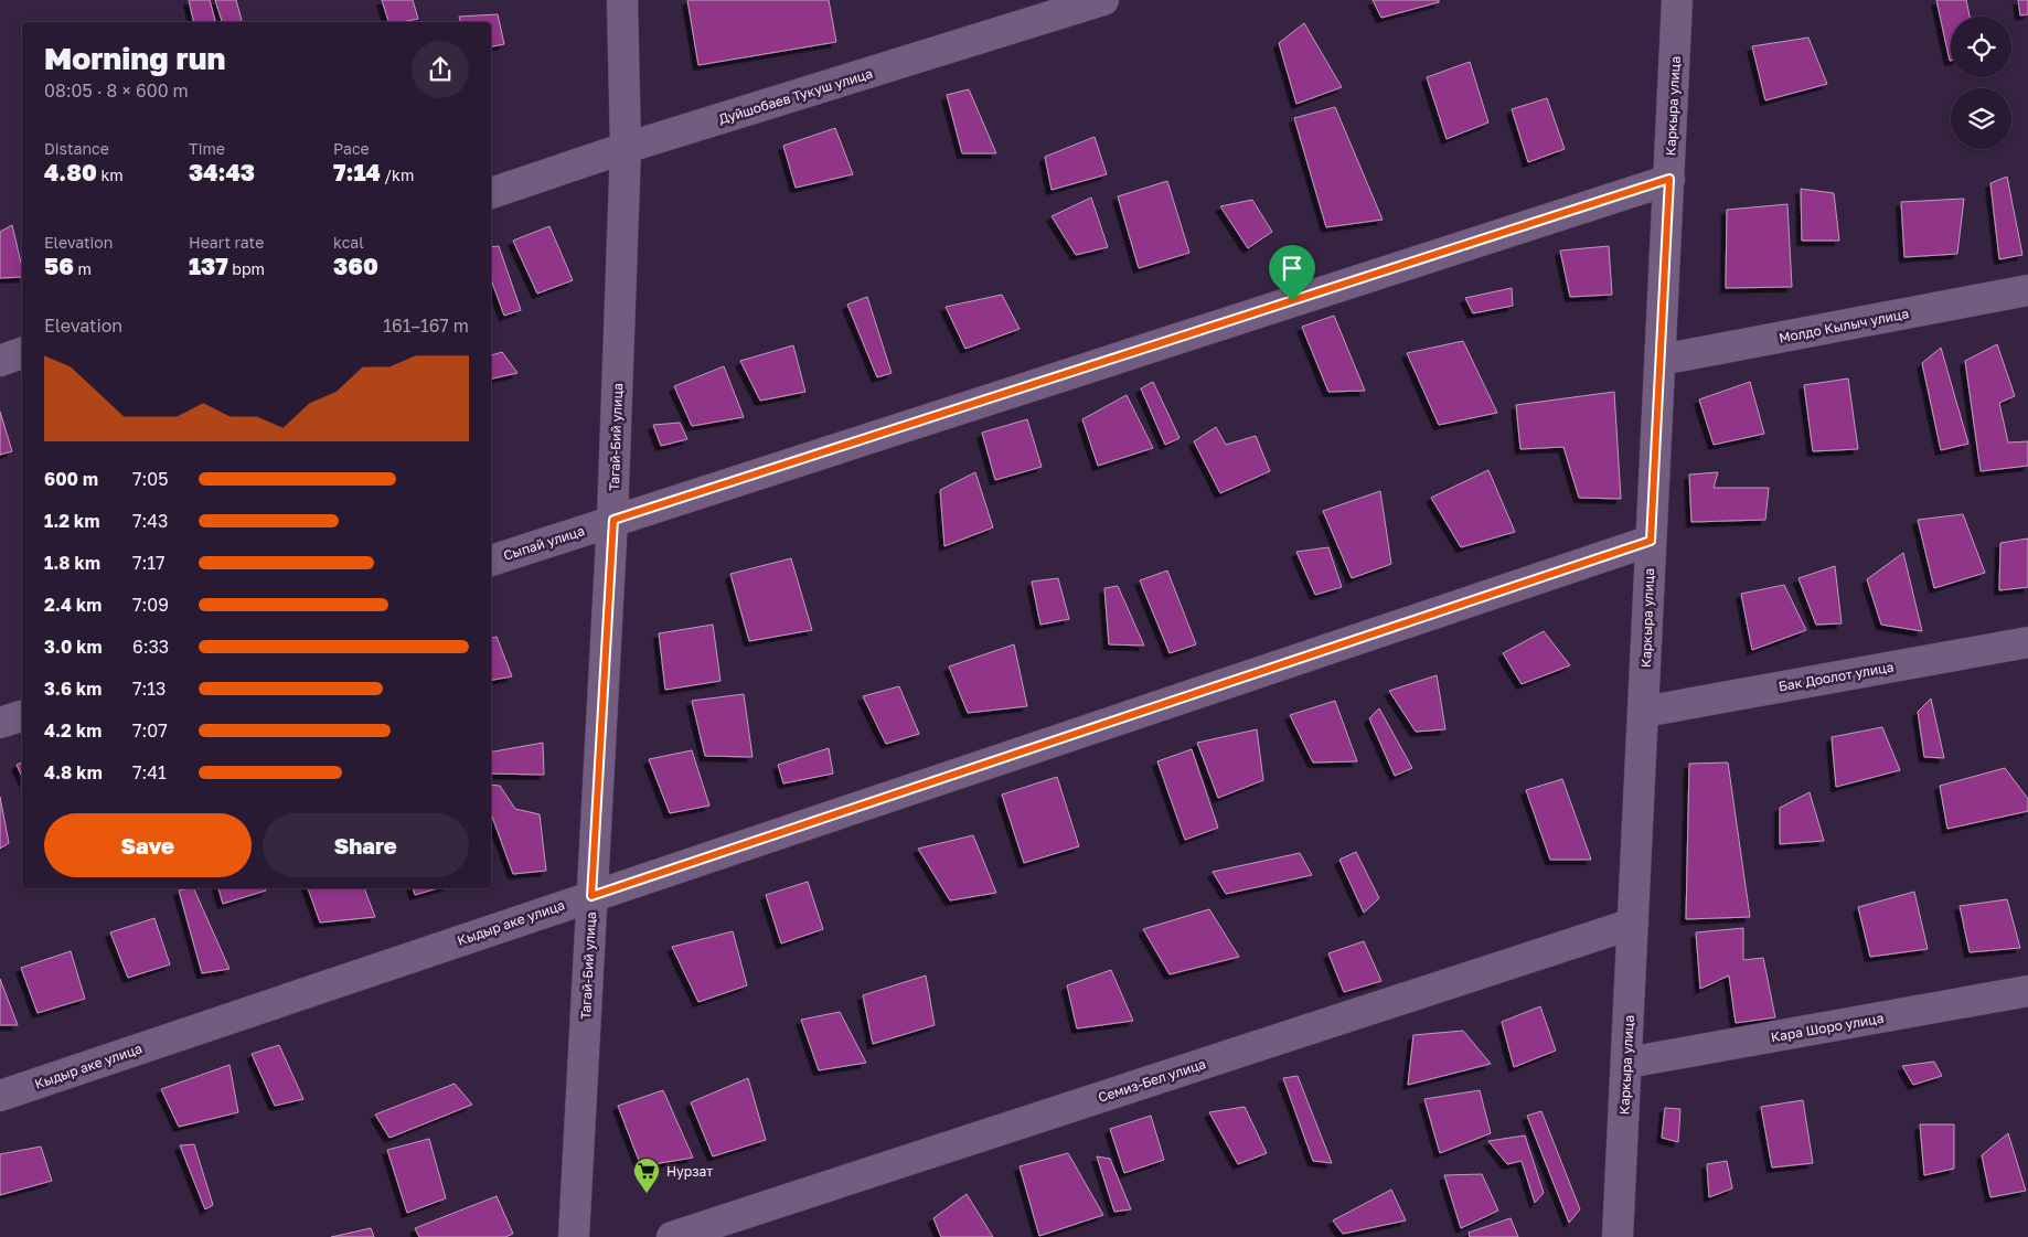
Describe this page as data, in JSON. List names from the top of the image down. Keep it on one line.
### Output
{"streets":{"street":["Дуйшобаев Тукуш улица","Каркыра улица","Молдо Кылыч улица","Тагай-Бий улица","Сыпай улица","Бак Доолот улица","Кыдыр аке улица","Кара Шоро улица","Семиз-Бел улица"]},"crossings":[["Дуйшобаев Тукуш улица","Тагай-Бий улица"],["Каркыра улица","Молдо Кылыч улица"],["Каркыра улица","Сыпай улица"],["Каркыра улица","Бак Доолот улица"],["Каркыра улица","Кыдыр аке улица"],["Каркыра улица","Кара Шоро улица"],["Каркыра улица","Семиз-Бел улица"],["Тагай-Бий улица","Сыпай улица"],["Тагай-Бий улица","Кыдыр аке улица"]],"places":{"supermarket":["Нурзат"]},"page":{"heading":["Morning run","08:05 · 8 × 600 m"],"stats":[["Distance","4.80 km"],["Time","34:43"],["Pace","7:14 /km"],["Elevation","56 m"],["Heart rate","137 bpm"],["kcal","360"]],"chart":["Elevation","161–167 m"],"list":[{"name":"600 m","note":"7:05"},{"name":"1.2 km","note":"7:43"},{"name":"1.8 km","note":"7:17"},{"name":"2.4 km","note":"7:09"},{"name":"3.0 km","note":"6:33"},{"name":"3.6 km","note":"7:13"},{"name":"4.2 km","note":"7:07"},{"name":"4.8 km","note":"7:41"}],"buttons":["Save","Share"]}}
